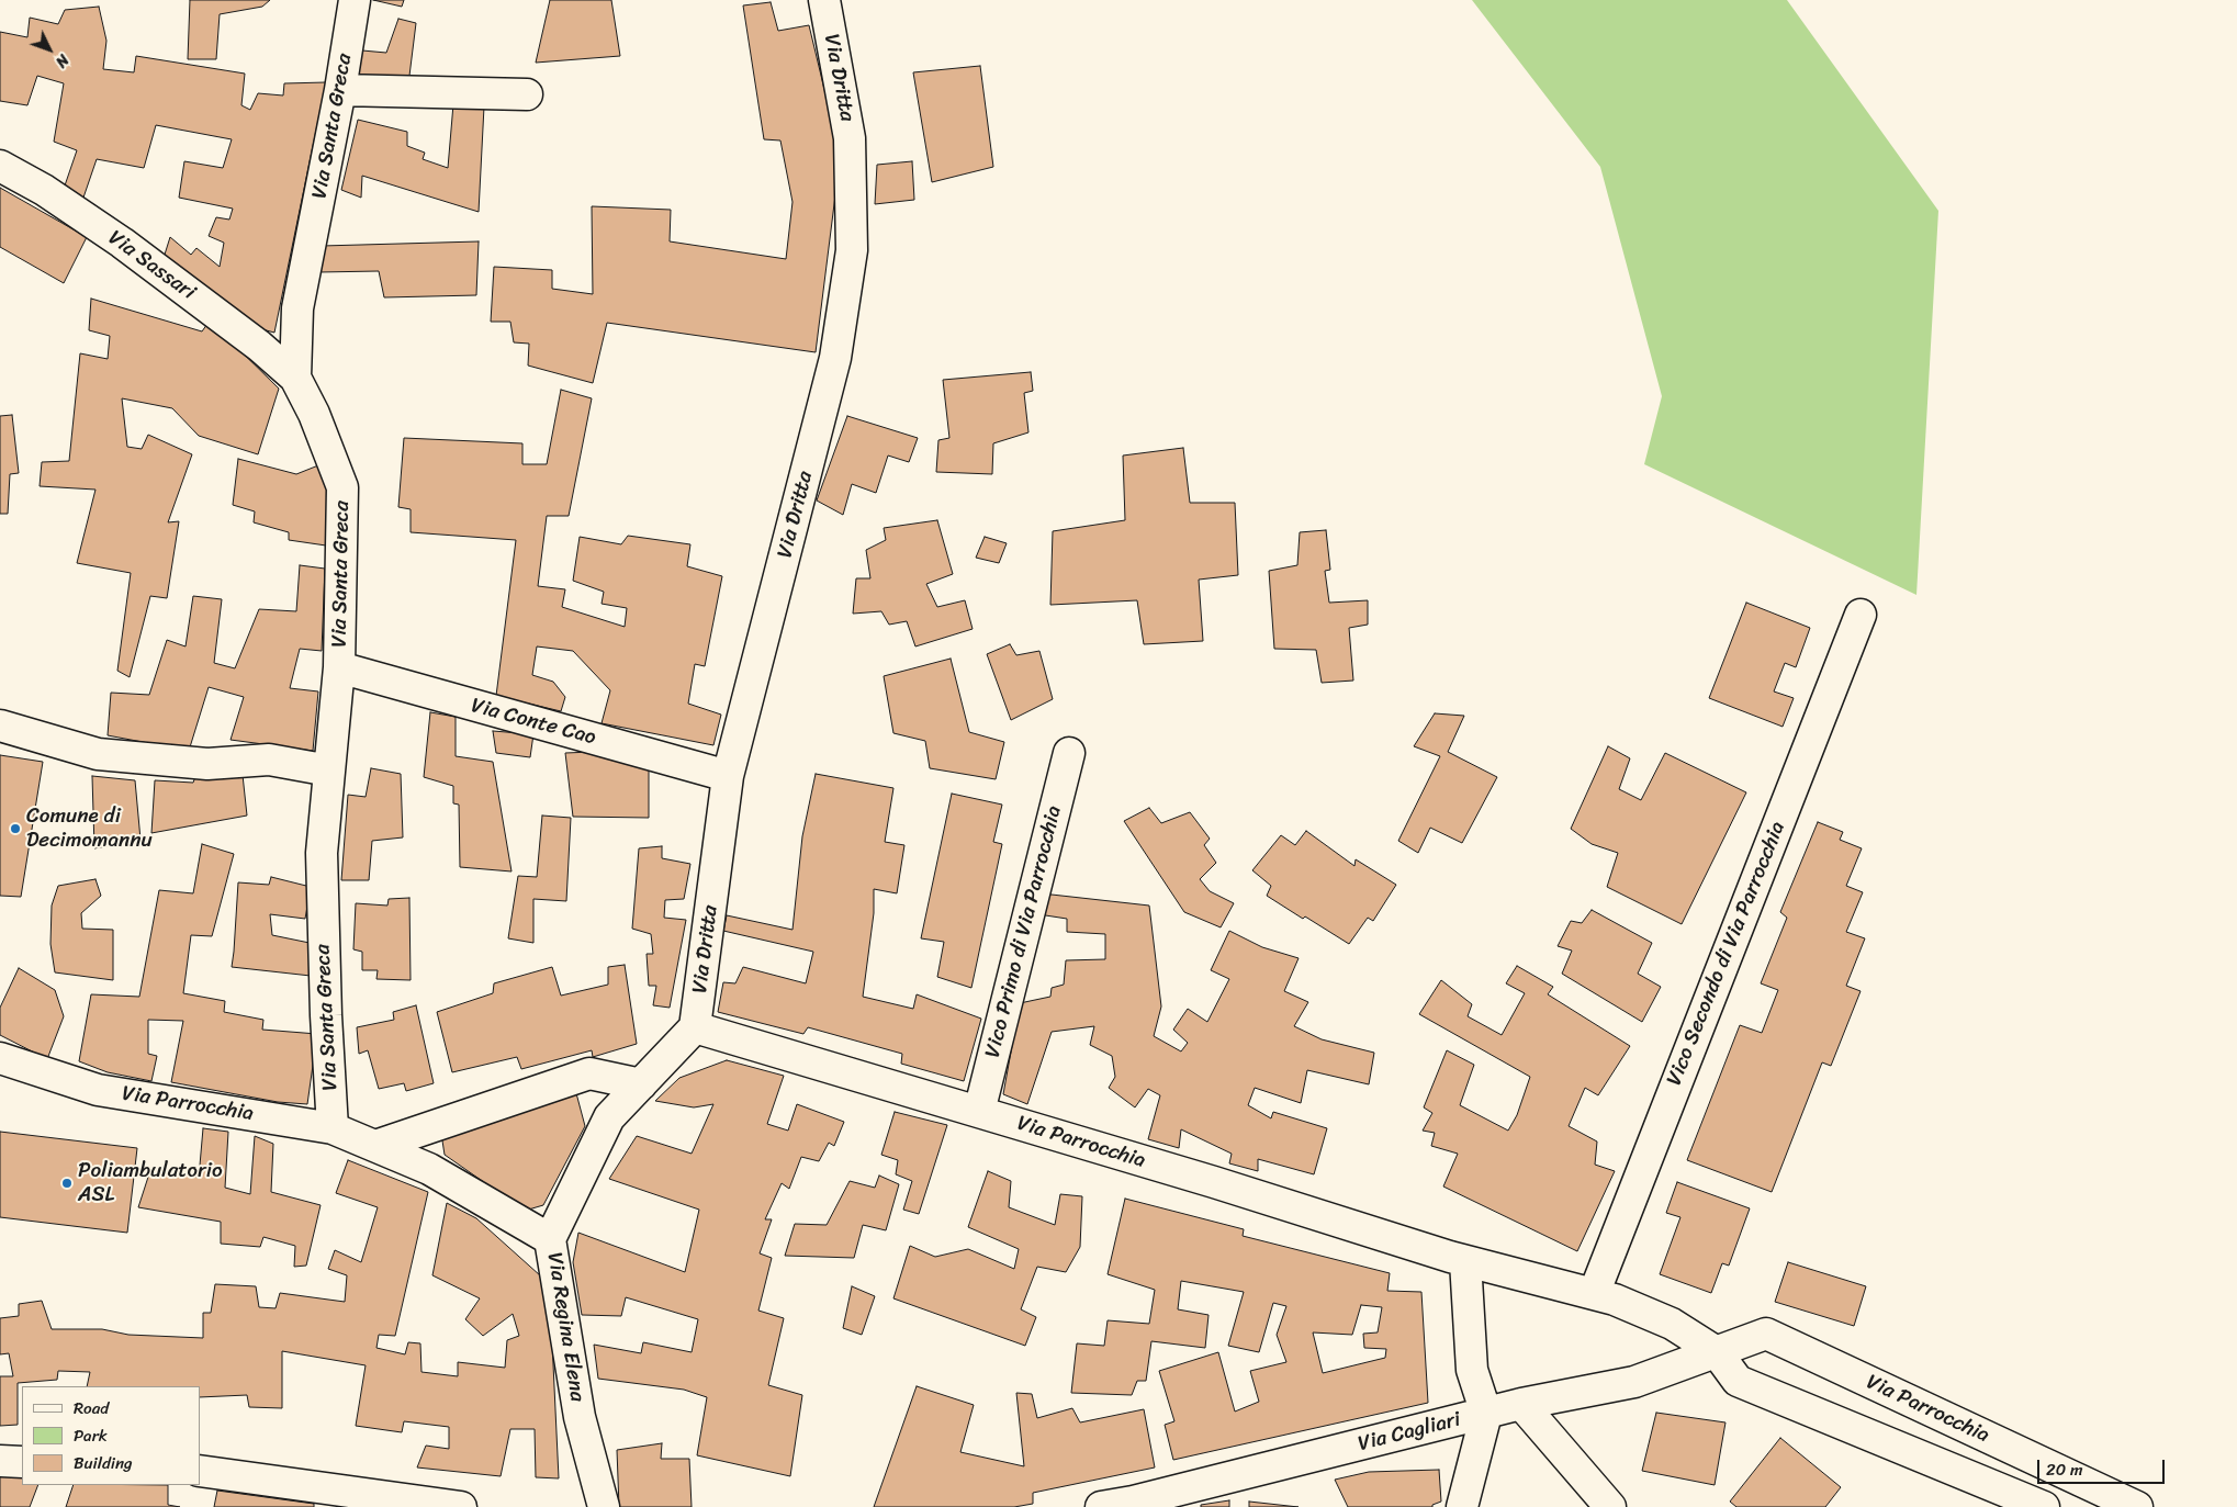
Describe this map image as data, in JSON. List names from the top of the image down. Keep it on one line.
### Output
{"streets":{"street":["Via Dritta","Via Santa Greca","Via Sassari","Via Conte Cao","Vico Primo di Via Parrocchia","Vico Secondo di Via Parrocchia","Via Parrocchia","Via Regina Elena","Via Cagliari"]},"crossings":[["Via Dritta","Via Conte Cao"],["Via Dritta","Via Parrocchia"],["Via Dritta","Via Regina Elena"],["Via Santa Greca","Via Sassari"],["Via Santa Greca","Via Conte Cao"],["Via Santa Greca","Via Parrocchia"],["Vico Primo di Via Parrocchia","Via Parrocchia"],["Vico Secondo di Via Parrocchia","Via Parrocchia"],["Via Parrocchia","Via Regina Elena"],["Via Parrocchia","Via Cagliari"]],"places":["Comune di Decimomannu","Poliambulatorio ASL"],"legend":["Road","Park","Building"],"scale_bar":"20 m","north":"bottom right"}
